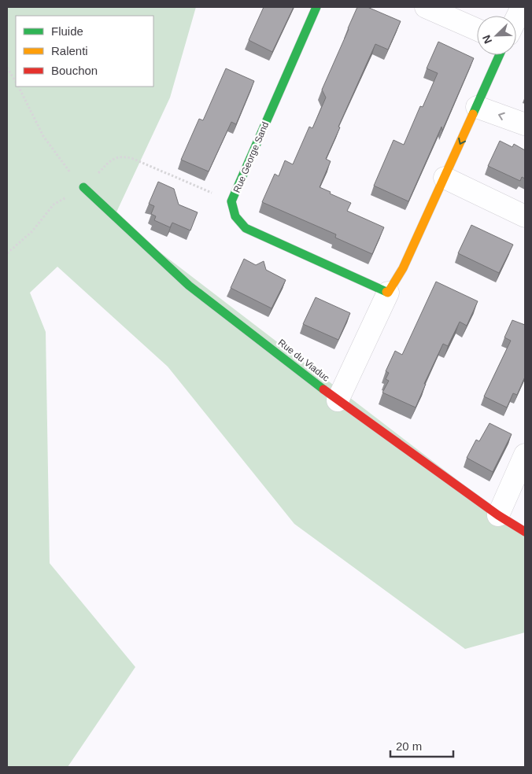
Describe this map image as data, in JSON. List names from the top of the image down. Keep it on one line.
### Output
{"streets":{"street":["Rue George Sand","Rue du Viaduc"]},"legend":["Fluide","Ralenti","Bouchon"],"scale_bar":"20 m","north":"bottom left"}
